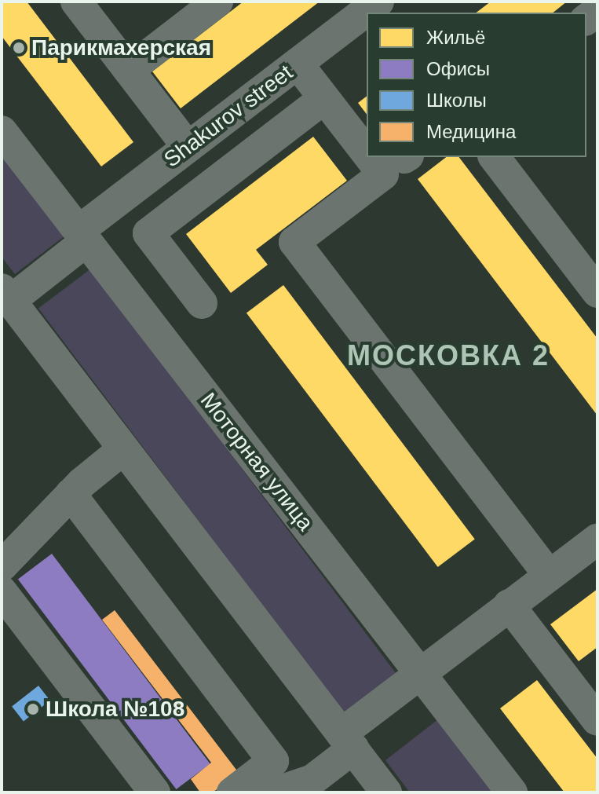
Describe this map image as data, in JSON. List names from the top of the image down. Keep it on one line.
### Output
{"streets":{"street":["Shakurov street","Моторная улица"]},"crossings":[["Shakurov street","Моторная улица"]],"districts":["МОСКОВКА 2"],"places":["Парикмахерская","Школа №108"],"legend":["Жильё","Офисы","Школы","Медицина"]}
